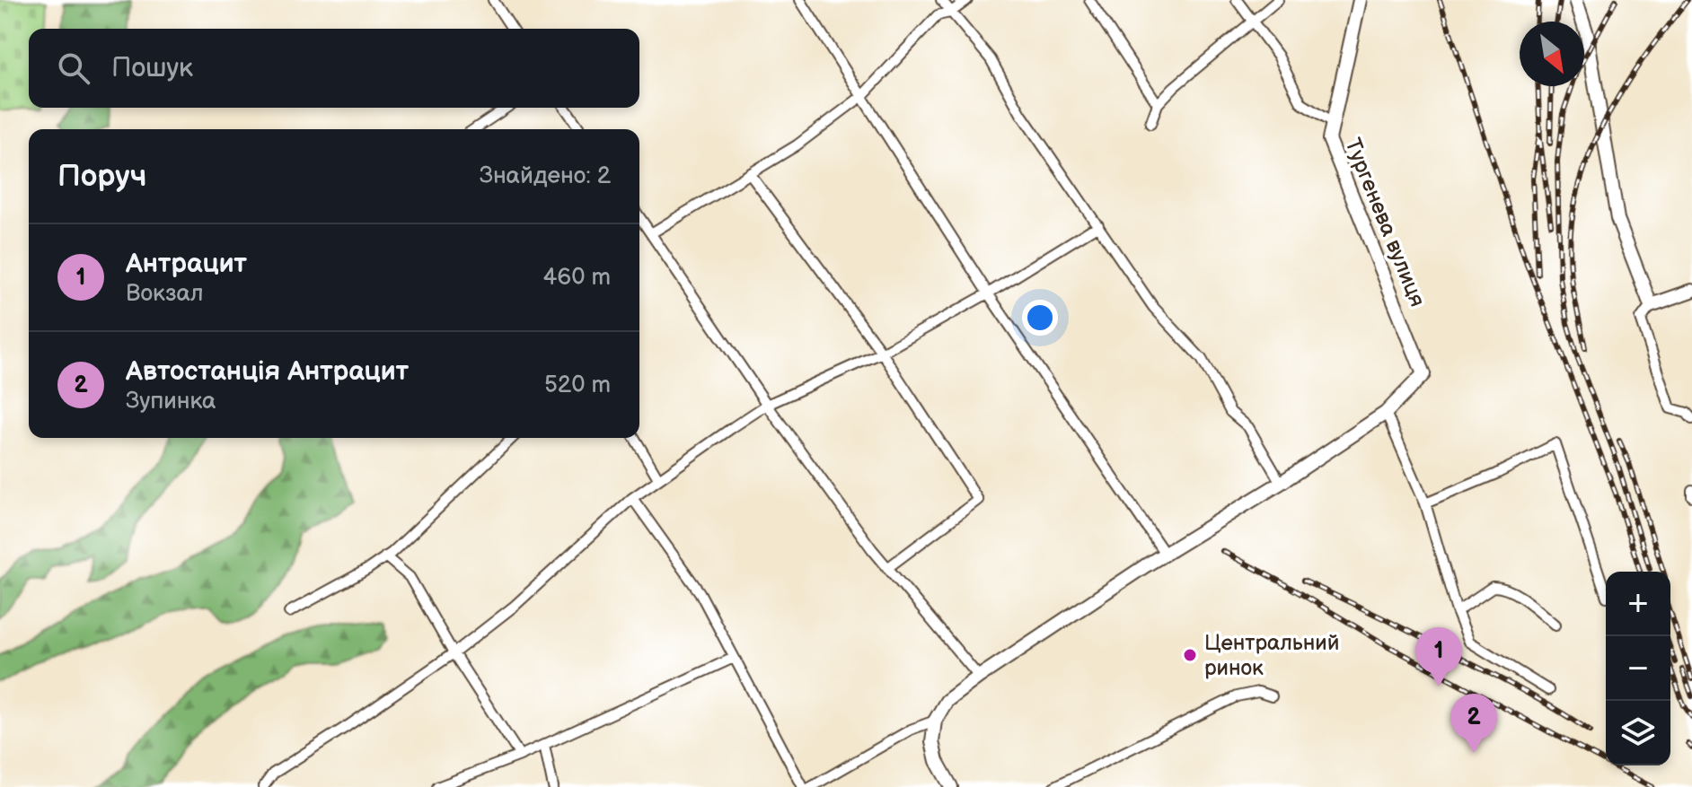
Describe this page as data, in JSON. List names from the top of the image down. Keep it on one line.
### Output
{"streets":{"street":["Тургенева вулиця"]},"places":["Центральний ринок"],"north":"bottom right","page":{"search":"Пошук","heading":["Поруч","Знайдено: 2"],"list":[{"mark":"1","name":"Антрацит","note":"Вокзал","value":"460 m"},{"mark":"2","name":"Автостанція Антрацит","note":"Зупинка","value":"520 m"}],"map_buttons":["+","−"],"pins":["1","2"]}}
